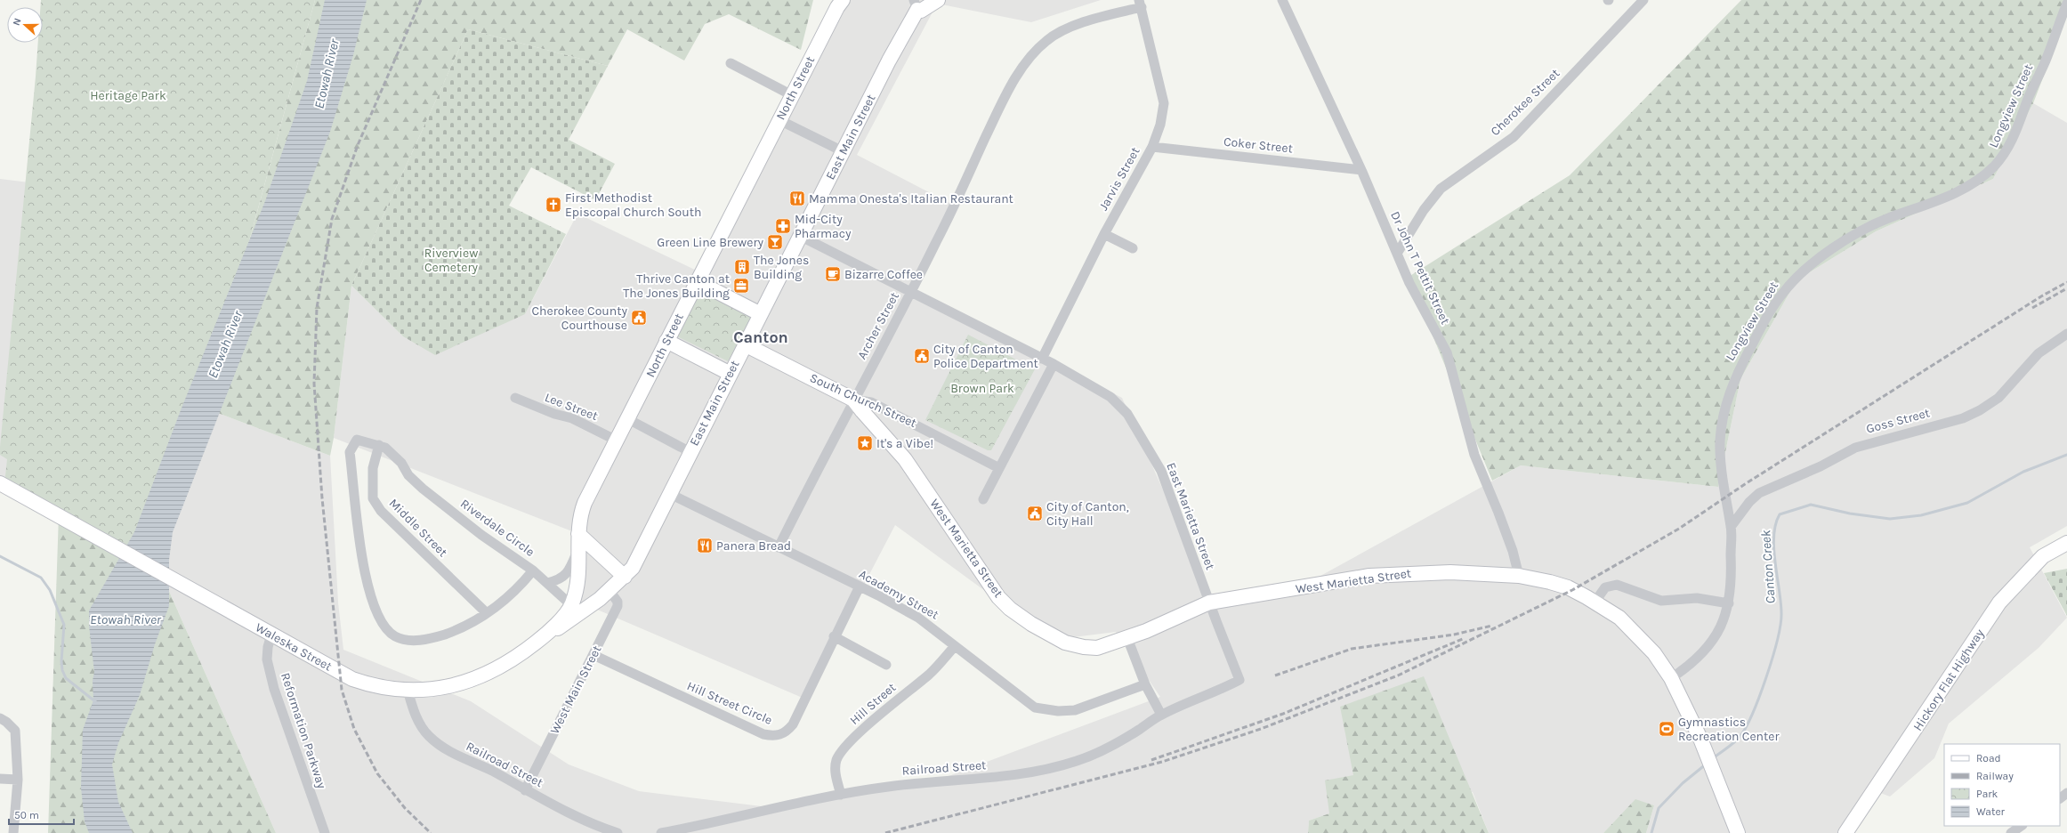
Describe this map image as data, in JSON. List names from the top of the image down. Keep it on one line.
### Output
{"streets":{"main road":["North Street","East Main Street","South Church Street","West Marietta Street","Waleska Street","Hickory Flat Highway"],"street":["Cherokee Street","Longview Street","Coker Street","Jarvis Street","Dr John T Pettit Street","Archer Street","Lee Street","Goss Street","East Marietta Street","Middle Street","Riverdale Circle","Academy Street","West Main Street","Hill Street Circle","Hill Street","Reformation Parkway","Railroad Street"]},"crossings":[["North Street","Lee Street"],["North Street","Waleska Street"],["Cherokee Street","Dr John T Pettit Street"],["Longview Street","Goss Street"],["Longview Street","West Marietta Street"],["East Main Street","South Church Street"],["East Main Street","East Marietta Street"],["East Main Street","Academy Street"],["Coker Street","Jarvis Street"],["Coker Street","Dr John T Pettit Street"],["Jarvis Street","Archer Street"],["Jarvis Street","East Marietta Street"],["Dr John T Pettit Street","West Marietta Street"],["Archer Street","South Church Street"],["Archer Street","East Marietta Street"],["Archer Street","West Marietta Street"],["Archer Street","Academy Street"],["South Church Street","West Marietta Street"],["East Marietta Street","West Marietta Street"],["East Marietta Street","Railroad Street"],["Middle Street","Riverdale Circle"],["West Marietta Street","Railroad Street"],["Academy Street","Hill Street Circle"],["Academy Street","Hill Street"],["Waleska Street","Reformation Parkway"],["Waleska Street","Railroad Street"],["West Main Street","Hill Street Circle"],["West Main Street","Railroad Street"],["Hill Street","Railroad Street"]],"districts":["Canton"],"water":["Etowah River","Canton Creek"],"parks":["Heritage Park","Riverview Cemetery","Brown Park"],"places":{"restaurant":["Mamma Onesta's Italian Restaurant","Panera Bread"],"church":["First Methodist Episcopal Church South"],"pharmacy":["Mid-City Pharmacy"],"bar":["Green Line Brewery"],"building":["The Jones Building"],"cafe":["Bizarre Coffee"],"office":["Thrive Canton at The Jones Building"],"public building":["Cherokee County Courthouse","City of Canton Police Department","City of Canton, City Hall"],"place":["It's a Vibe!"],"sports":["Gymnastics Recreation Center"]},"legend":["Road","Railway","Park","Water"],"scale_bar":"50 m","north":"left"}
